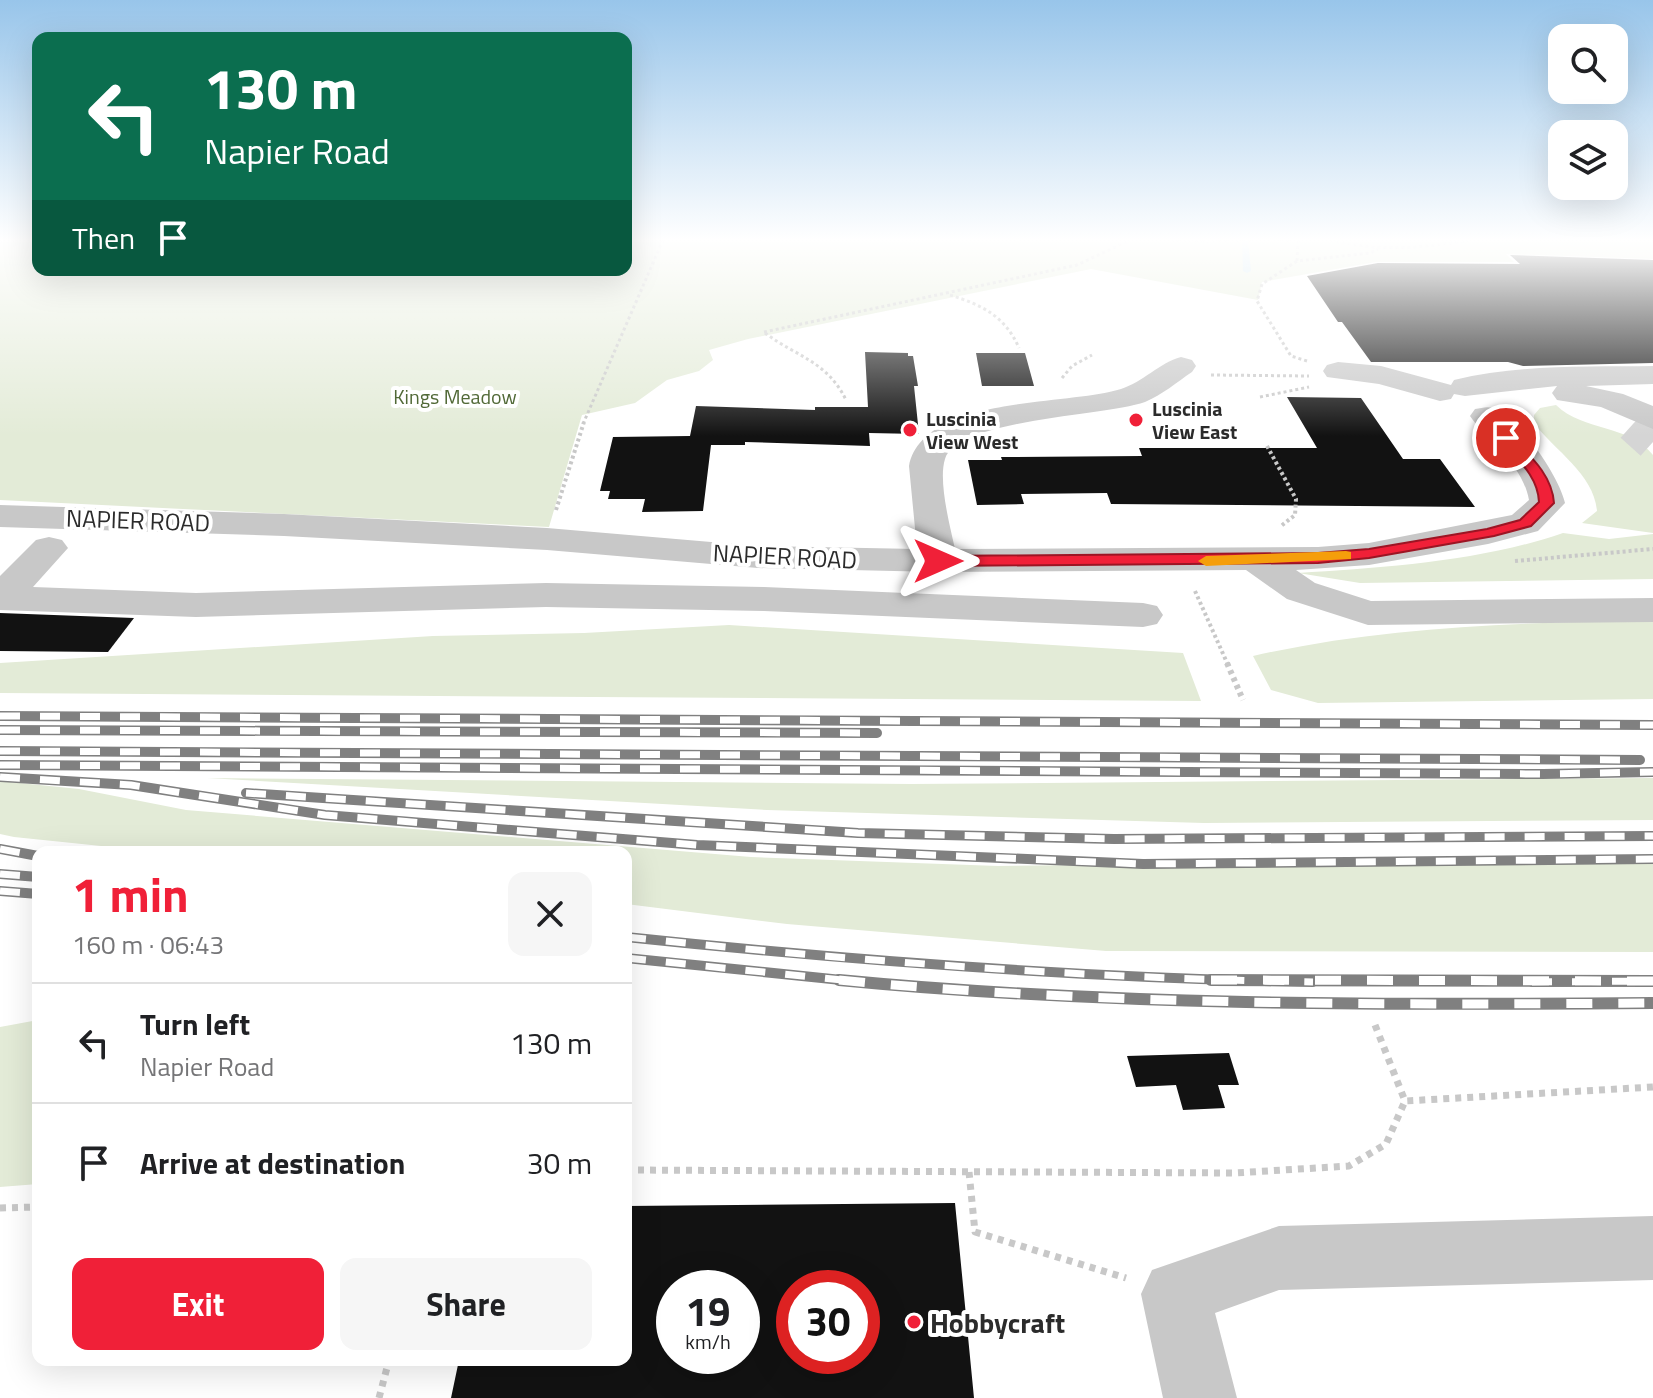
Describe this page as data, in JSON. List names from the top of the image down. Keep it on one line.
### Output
{"streets":{"street":["NAPIER ROAD"]},"parks":["Kings Meadow"],"places":["Luscinia View East","Luscinia View West","Hobbycraft"],"page":{"turn":["130 m","Napier Road"],"then":"Then","heading":["1 min","160 m · 06:43"],"list":[{"name":"Turn left","note":"Napier Road","value":"130 m"},{"name":"Arrive at destination","value":"30 m"}],"buttons":["Exit","Share"],"speed":"19 km/h","limit":"30"}}
